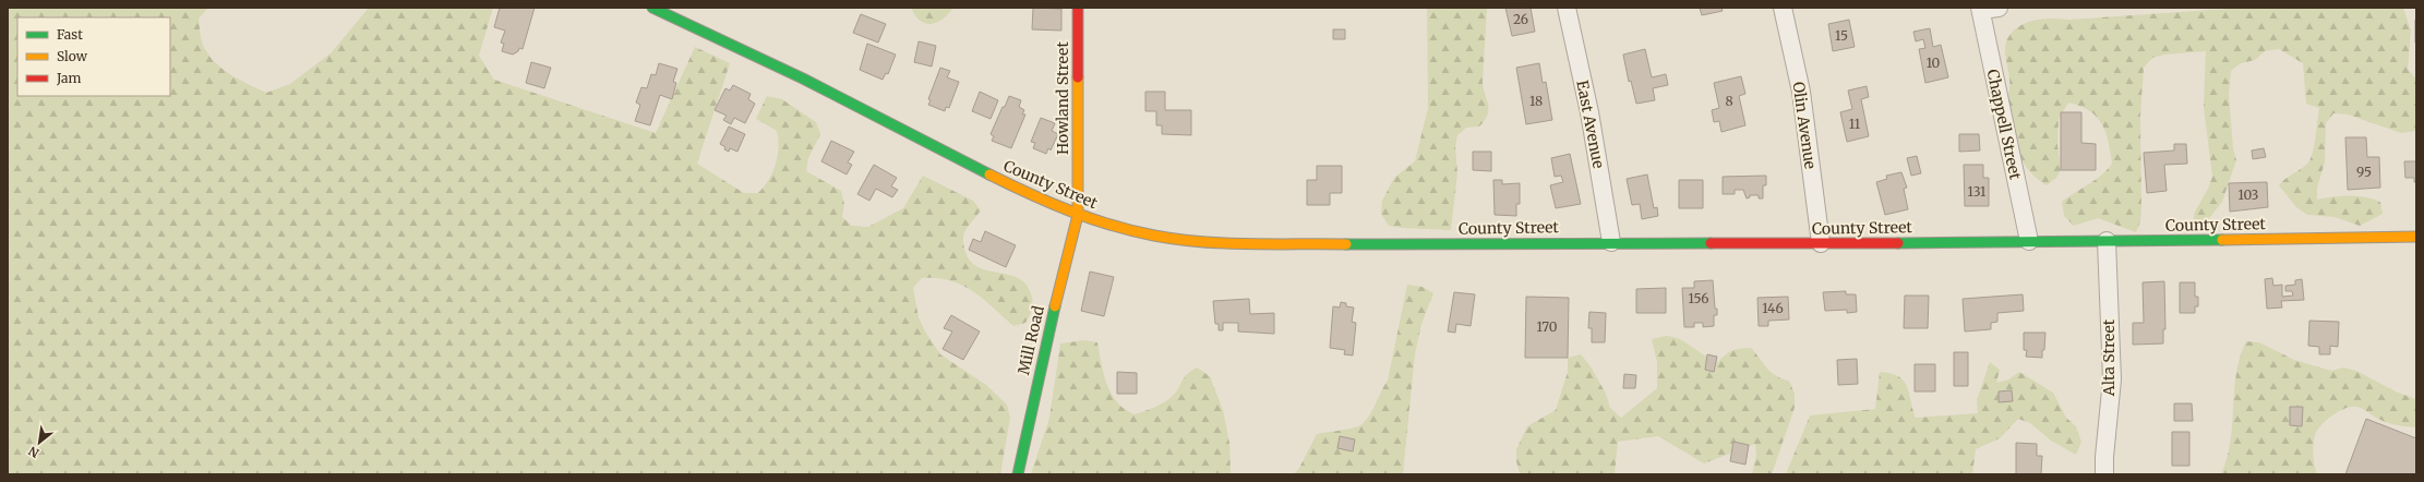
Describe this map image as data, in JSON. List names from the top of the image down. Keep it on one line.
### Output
{"streets":{"street":["Howland Street","East Avenue","Chappell Street","Olin Avenue","County Street","Mill Road","Alta Street"]},"crossings":[["Howland Street","County Street"],["Howland Street","Mill Road"],["East Avenue","County Street"],["Chappell Street","County Street"],["Olin Avenue","County Street"],["County Street","Mill Road"],["County Street","Alta Street"]],"house_numbers":["26","15","10","18","8","11","95","131","103","156","146","170"],"legend":["Fast","Slow","Jam"],"north":"bottom left"}
